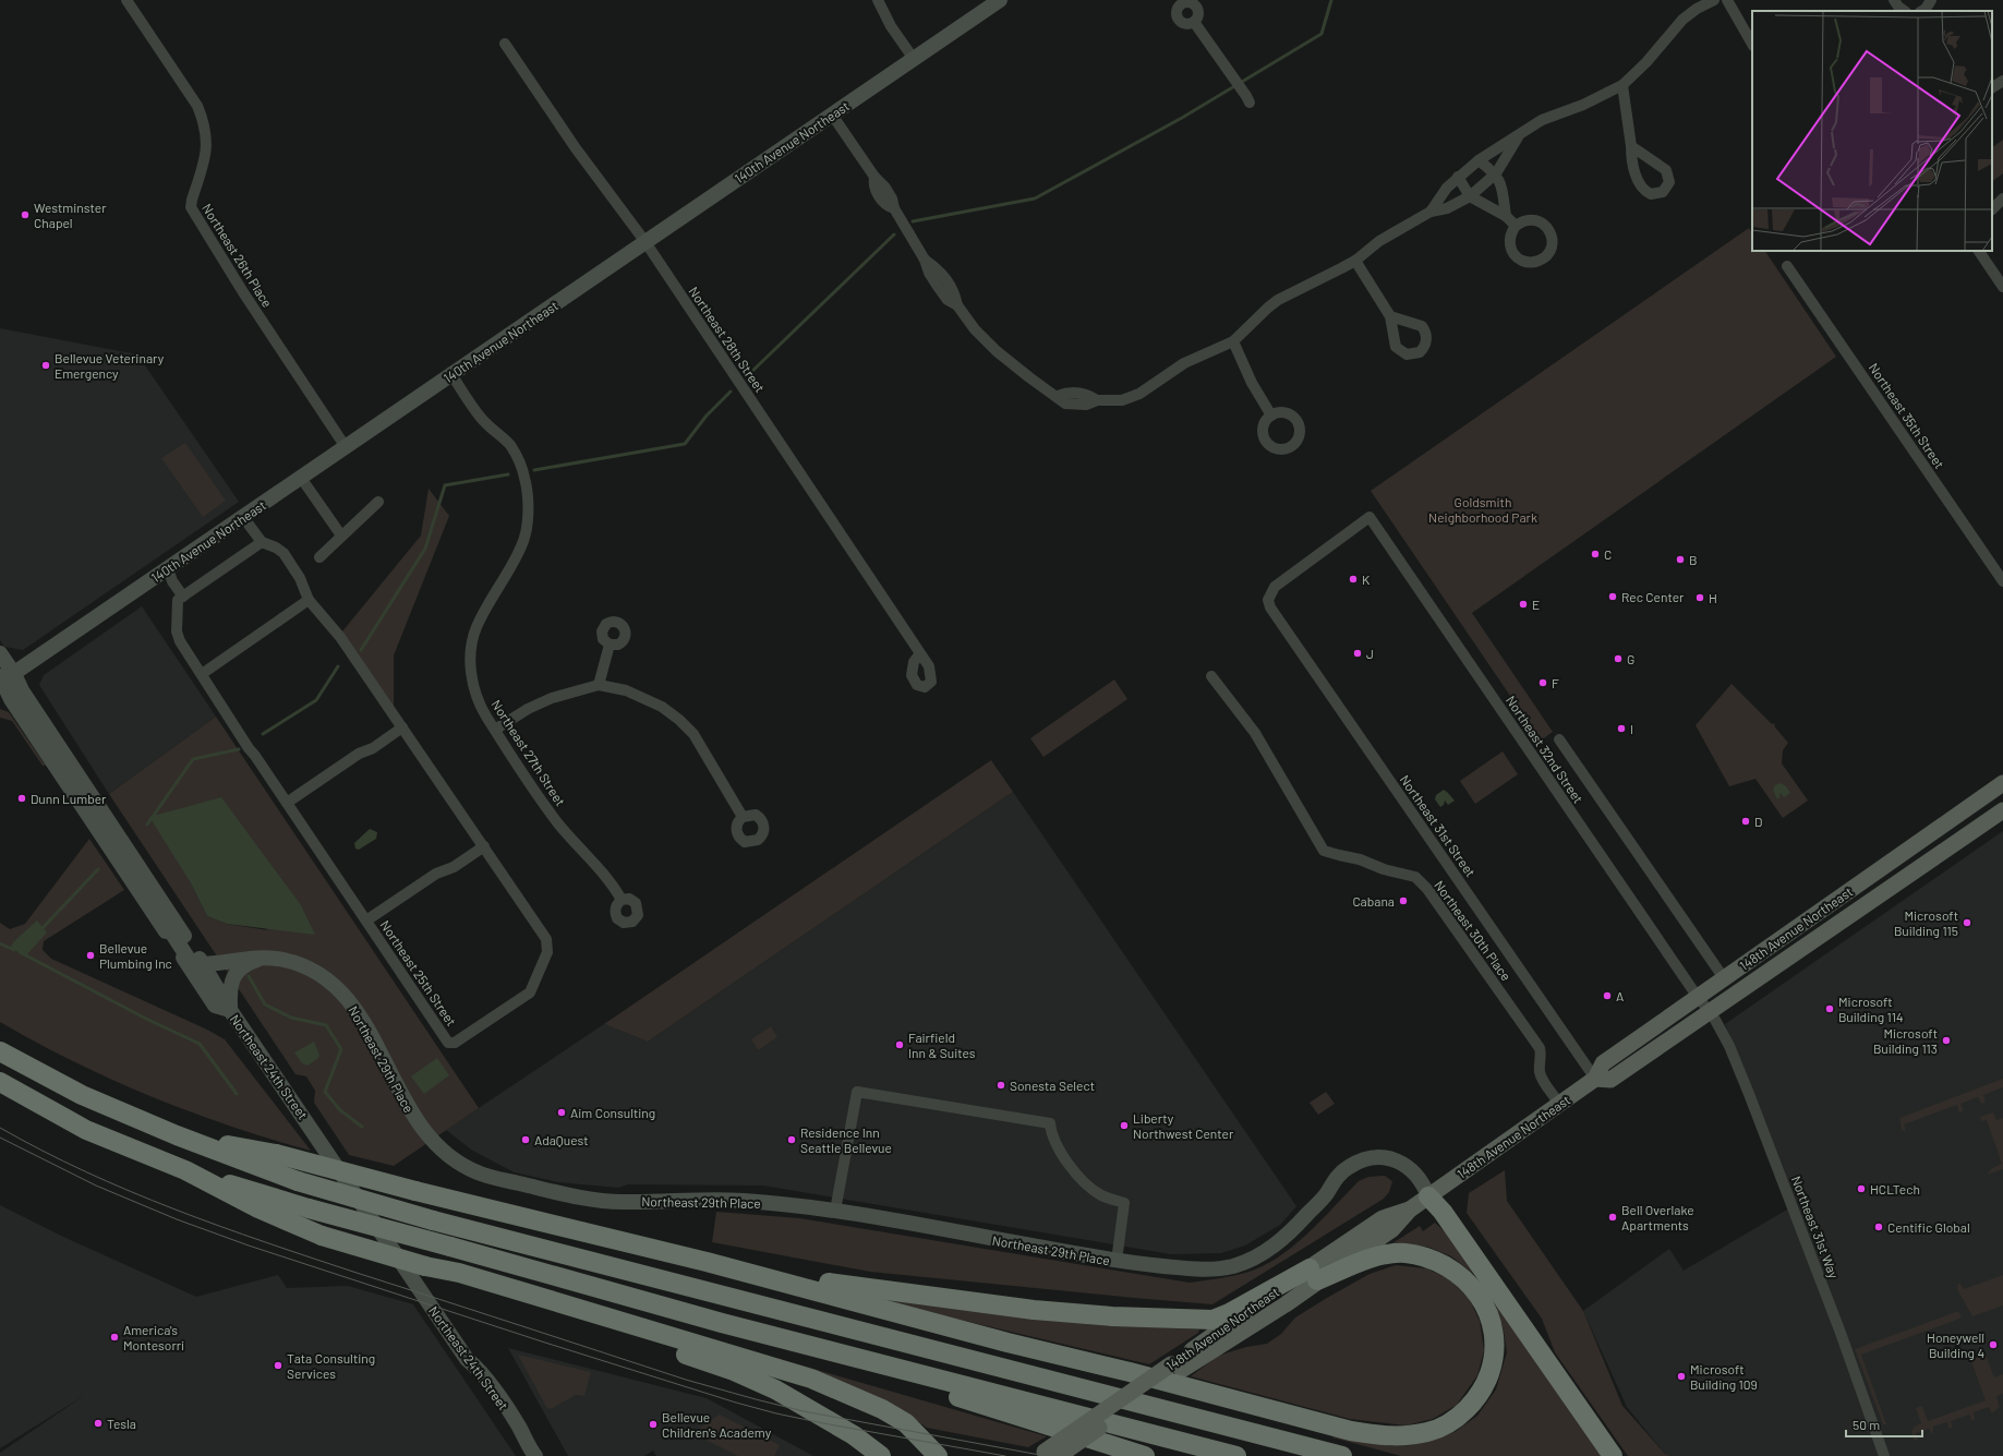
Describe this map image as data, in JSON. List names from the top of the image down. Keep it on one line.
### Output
{"streets":{"main road":["148th Avenue Northeast"],"street":["140th Avenue Northeast","Northeast 26th Place","Northeast 28th Street","Northeast 35th Street","Northeast 32nd Street","Northeast 27th Street","Northeast 31st Street","Northeast 30th Place","Northeast 25th Street","Northeast 29th Place","Northeast 24th Street","Northeast 31st Way"]},"crossings":[["140th Avenue Northeast","Northeast 26th Place"],["140th Avenue Northeast","Northeast 28th Street"],["140th Avenue Northeast","Northeast 27th Street"],["140th Avenue Northeast","Northeast 25th Street"],["140th Avenue Northeast","Northeast 24th Street"],["Northeast 32nd Street","Northeast 31st Street"],["Northeast 32nd Street","148th Avenue Northeast"],["Northeast 32nd Street","Northeast 31st Way"],["Northeast 31st Street","148th Avenue Northeast"],["148th Avenue Northeast","Northeast 30th Place"],["148th Avenue Northeast","Northeast 29th Place"],["148th Avenue Northeast","Northeast 31st Way"]],"parks":["Goldsmith Neighborhood Park"],"places":["Westminster Chapel","Bellevue Veterinary Emergency","C","B","K","Rec Center","H","E","J","G","F","I","Dunn Lumber","D","Cabana","Microsoft Building 115","Bellevue Plumbing Inc","A","Microsoft Building 114","Microsoft Building 113","Fairfield Inn & Suites","Sonesta Select","Aim Consulting","Liberty Northwest Center","AdaQuest","Residence Inn Seattle Bellevue","HCLTech","Bell Overlake Apartments","Centific Global","America's Montesorri","Honeywell Building 4","Tata Consulting Services","Microsoft Building 109","Tesla","Bellevue Children's Academy"],"scale_bar":"50 m"}
